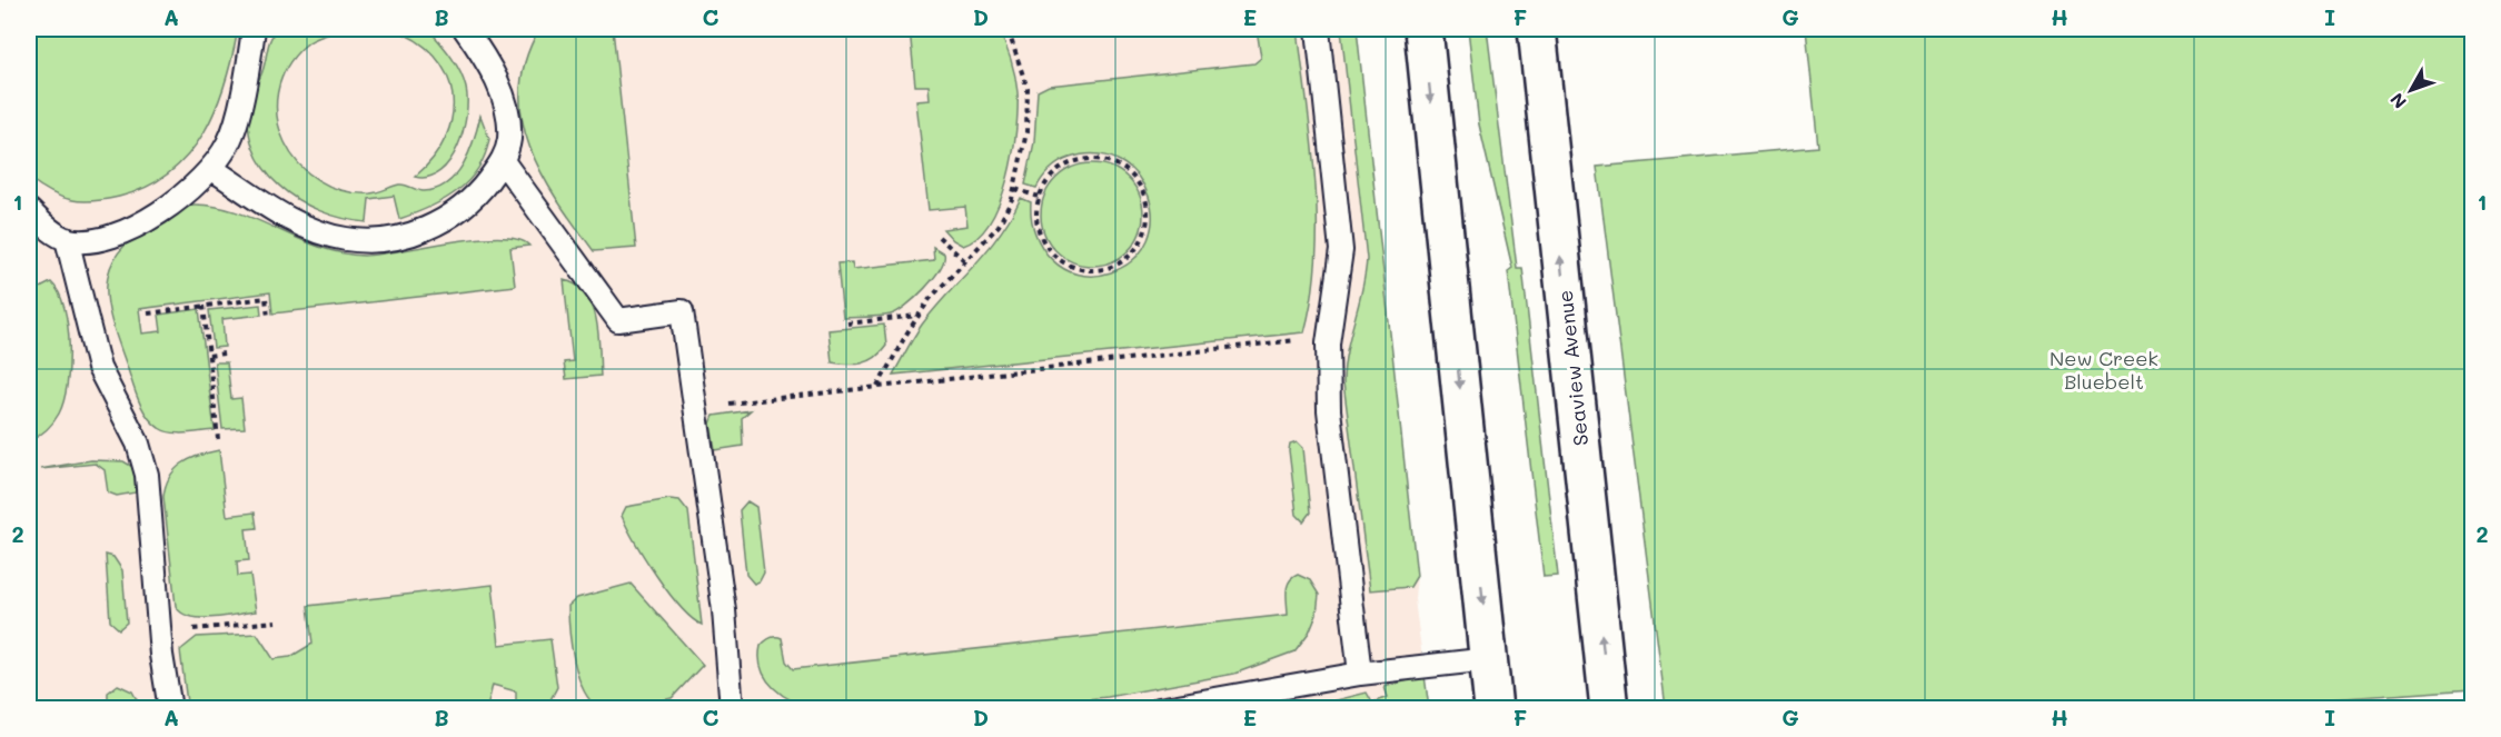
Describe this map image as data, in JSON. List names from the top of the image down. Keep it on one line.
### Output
{"streets":{"street":["Seaview Avenue"]},"parks":["New Creek Bluebelt"],"north":"bottom left","grid":{"columns":["A","B","C","D","E","F","G","H","I"],"rows":["1","2"]}}
